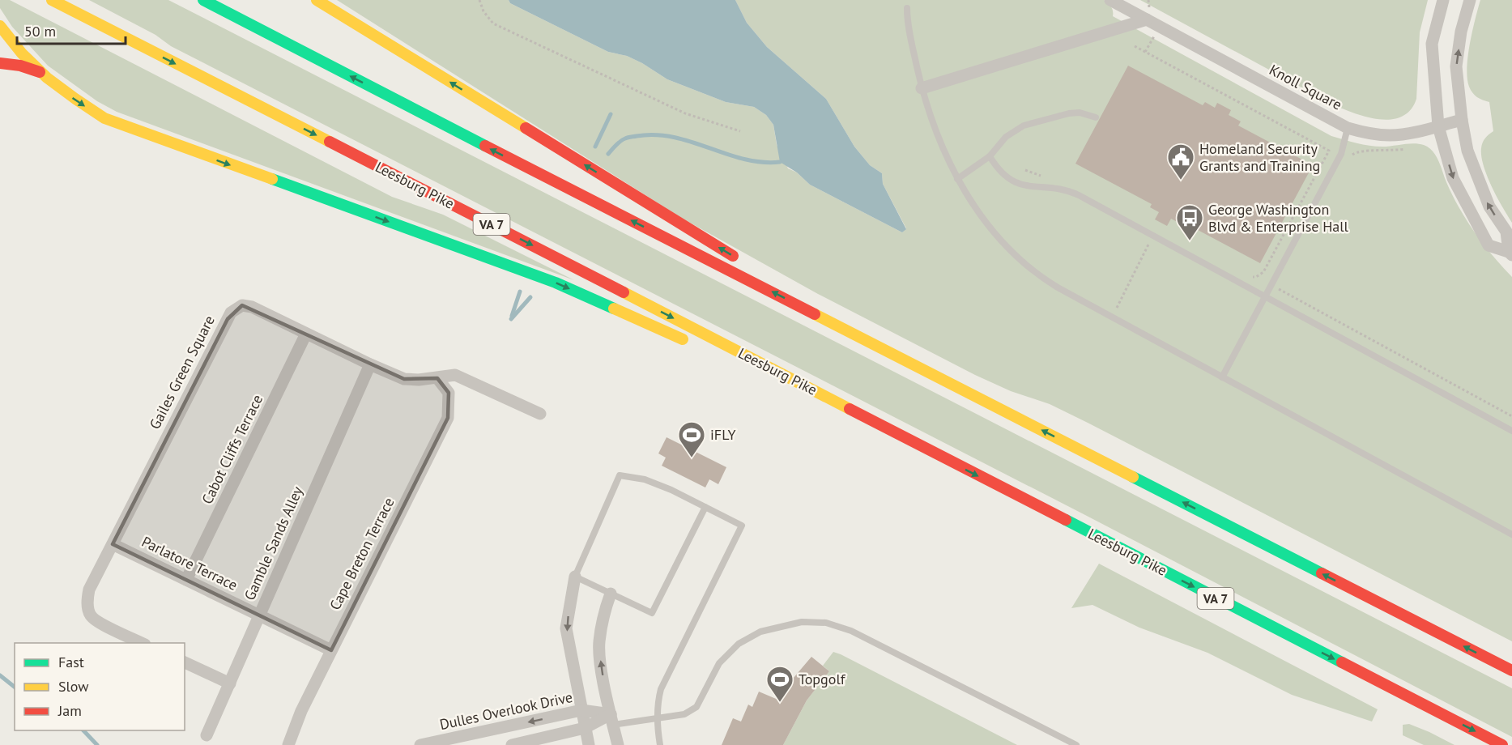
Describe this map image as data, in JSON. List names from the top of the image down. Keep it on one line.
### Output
{"streets":{"highway":["Leesburg Pike","VA 7"],"street":["Knoll Square","Gailes Green Square","Cabot Cliffs Terrace","Gamble Sands Alley","Cape Breton Terrace","Parlatore Terrace","Dulles Overlook Drive"]},"crossings":[["Gailes Green Square","Cabot Cliffs Terrace"],["Gailes Green Square","Gamble Sands Alley"],["Gailes Green Square","Cape Breton Terrace"],["Gailes Green Square","Parlatore Terrace"],["Cabot Cliffs Terrace","Parlatore Terrace"],["Gamble Sands Alley","Parlatore Terrace"],["Cape Breton Terrace","Parlatore Terrace"]],"places":{"public building":["Homeland Security Grants and Training"],"bus stop":["George Washington Blvd & Enterprise Hall"],"sports":["iFLY","Topgolf"]},"legend":["Fast","Slow","Jam"],"scale_bar":"50 m"}
